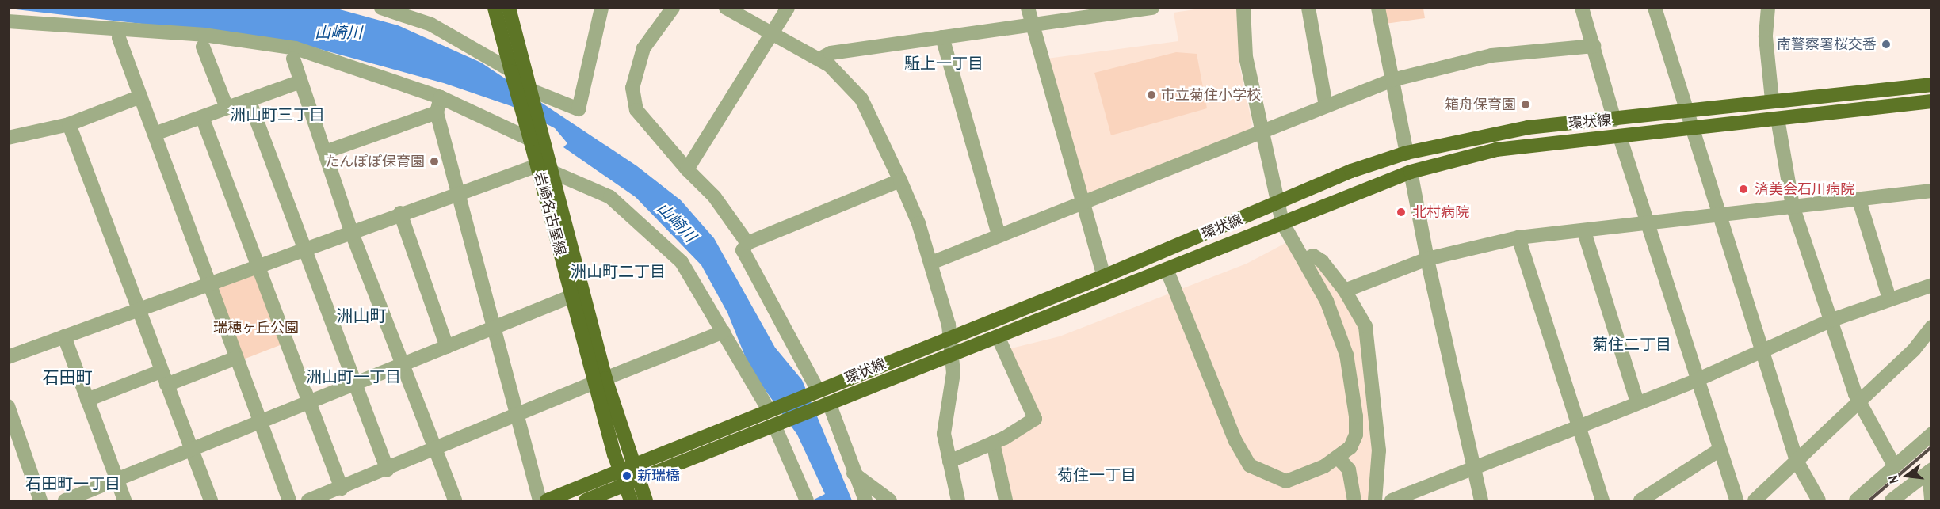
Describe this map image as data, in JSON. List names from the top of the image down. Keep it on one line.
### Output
{"streets":{"main road":["環状線","岩崎名古屋線"]},"crossings":[["環状線","岩崎名古屋線"]],"districts":["駈上一丁目","洲山町三丁目","洲山町二丁目","洲山町","菊住二丁目","洲山町一丁目","石田町","菊住一丁目","石田町一丁目"],"water":["山崎川"],"parks":["瑞穂ヶ丘公園"],"places":["南警察署桜交番","市立菊住小学校","箱舟保育園","たんぽぽ保育園","済美会石川病院","北村病院","新瑞橋"],"north":"left"}
